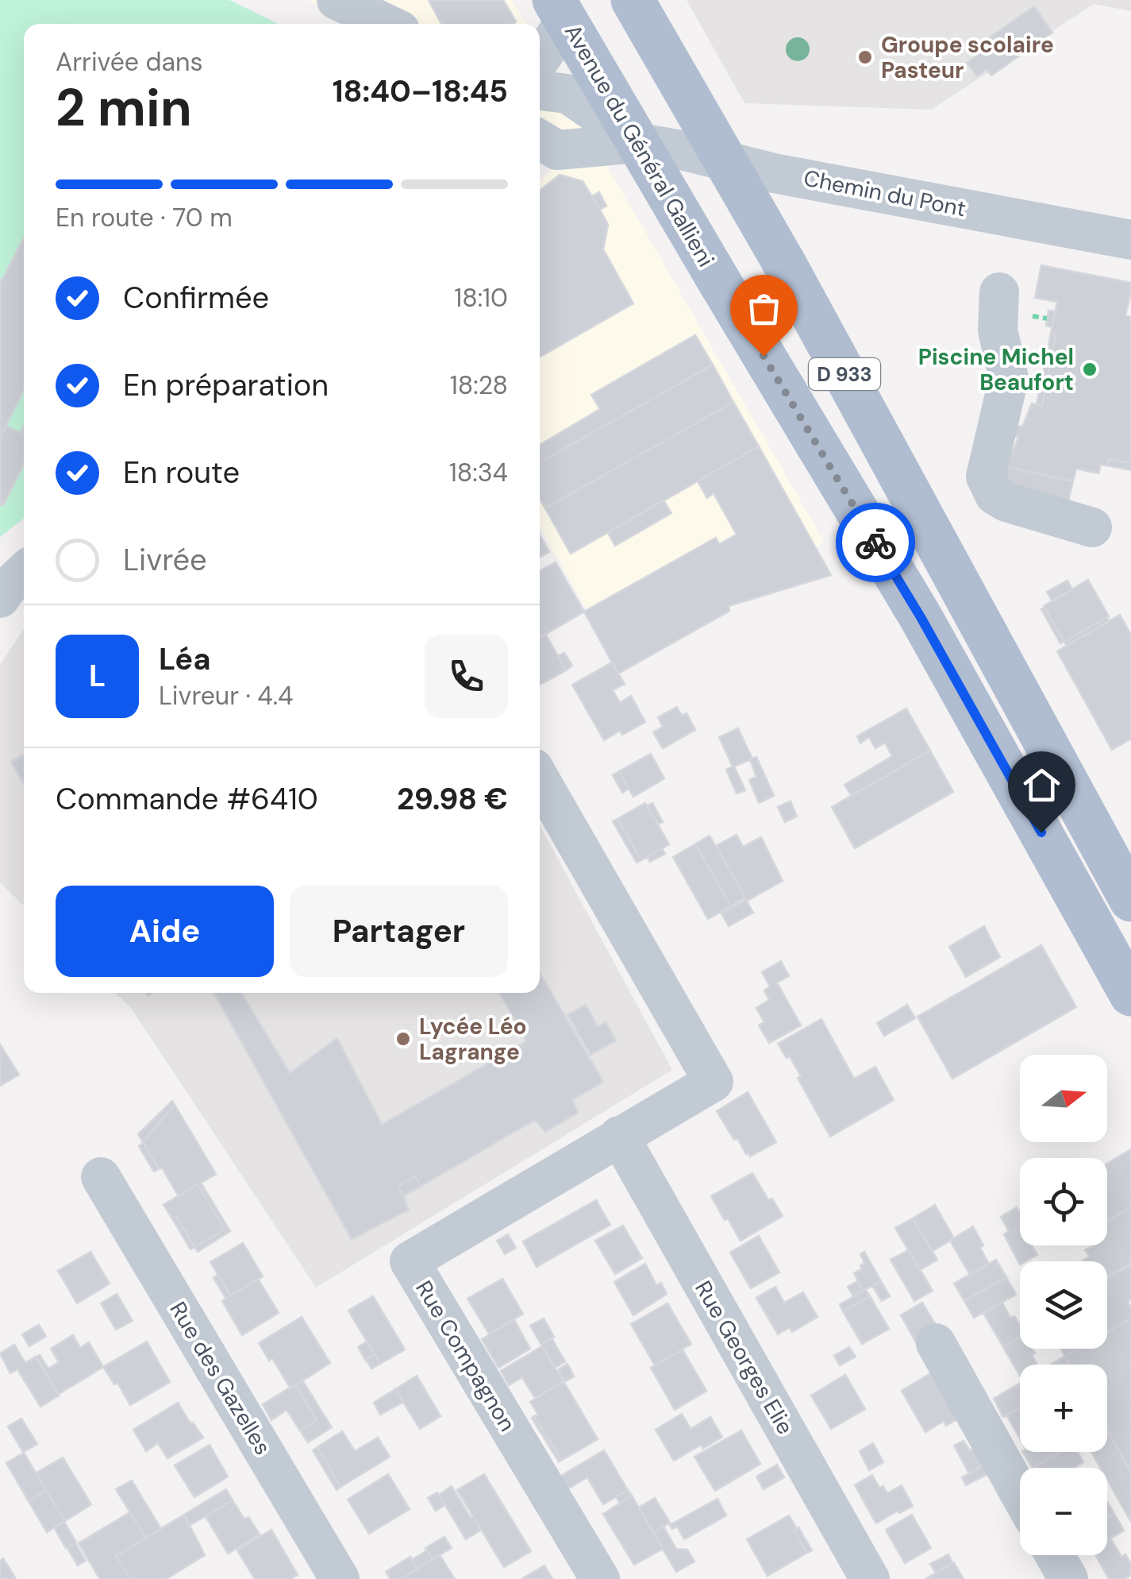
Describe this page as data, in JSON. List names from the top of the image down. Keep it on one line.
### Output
{"streets":{"main road":["Avenue du Général Gallieni","D 933"],"street":["Chemin du Pont","Rue Compagnon","Rue Georges Elie","Rue des Gazelles"]},"crossings":[["Avenue du Général Gallieni","Chemin du Pont"],["Chemin du Pont","D 933"],["Rue Compagnon","Rue Georges Elie"]],"places":["Groupe scolaire Pasteur","Piscine Michel Beaufort","Lycée Léo Lagrange"],"north":"right","page":{"heading":["2 min","Arrivée dans","18:40–18:45"],"panel":["Léa","Livreur · 4.4","Commande #6410","29.98 €"],"bar":"En route · 70 m","list":[["Confirmée","18:10"],["En préparation","18:28"],["En route","18:34"],"Livrée"],"round":"L","buttons":["Aide","Partager"],"map_buttons":["+","−"]}}
